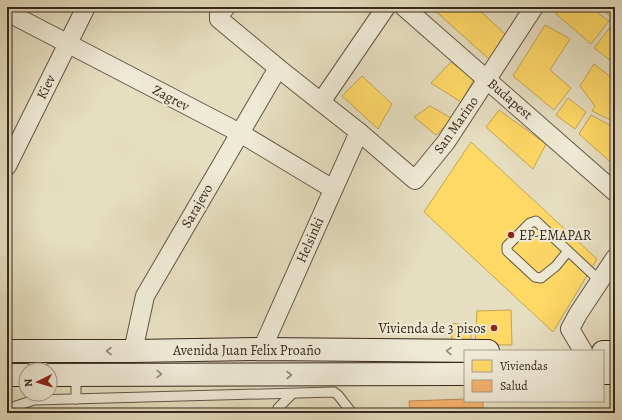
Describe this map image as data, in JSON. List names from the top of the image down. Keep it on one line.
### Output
{"streets":{"street":["Kiev","Zagrev","Budapest","San Marino","Sarajevo","Helsinki","Avenida Juan Felix Proaño"]},"crossings":[["Kiev","Zagrev"],["Zagrev","Sarajevo"],["Zagrev","Helsinki"],["Budapest","San Marino"],["San Marino","Helsinki"],["Sarajevo","Avenida Juan Felix Proaño"],["Helsinki","Avenida Juan Felix Proaño"]],"places":["EP-EMAPAR","Vivienda de 3 pisos"],"legend":["Viviendas","Salud"],"north":"left"}
